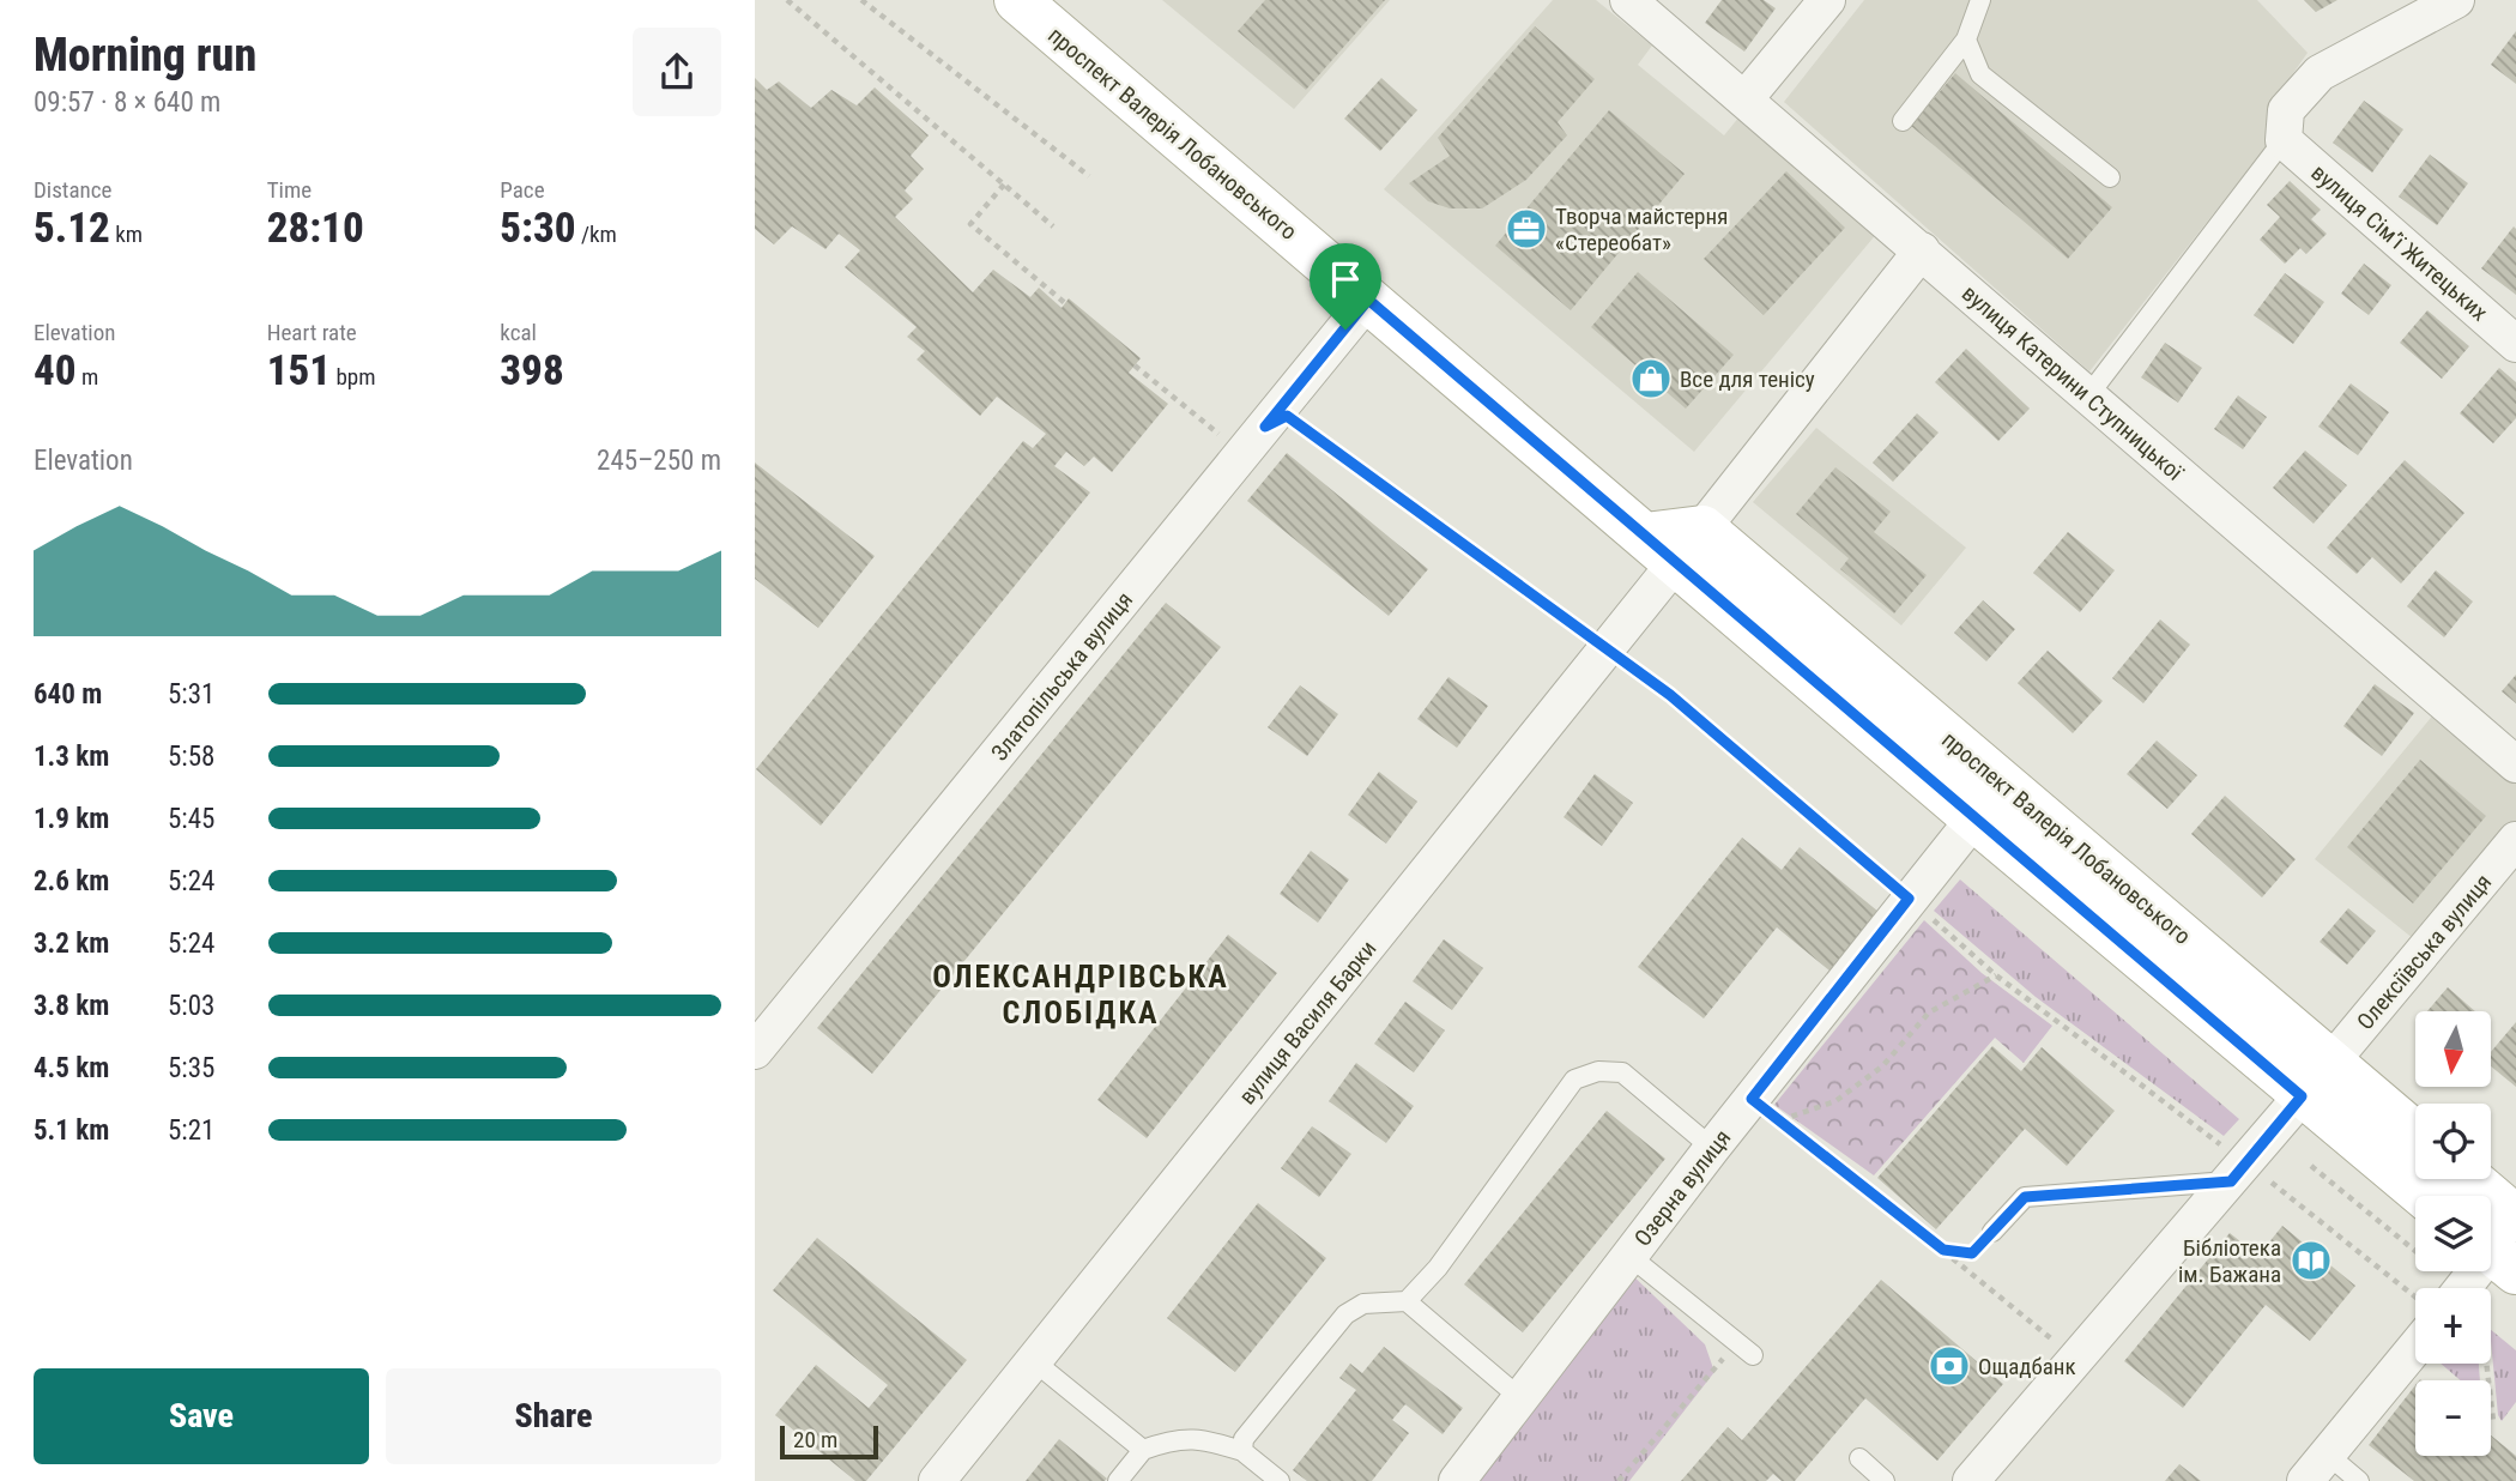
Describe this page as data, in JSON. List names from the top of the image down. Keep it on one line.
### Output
{"streets":{"main road":["проспект Валерія Лобановського"],"street":["вулиця Сімʼї Житецьких","вулиця Катерини Ступницької","Златопільська вулиця","Олексіївська вулиця","вулиця Василя Барки","Озерна вулиця"]},"crossings":[["проспект Валерія Лобановського","Златопільська вулиця"],["проспект Валерія Лобановського","Олексіївська вулиця"],["проспект Валерія Лобановського","вулиця Василя Барки"],["проспект Валерія Лобановського","Озерна вулиця"],["вулиця Катерини Ступницької","вулиця Василя Барки"]],"districts":["ОЛЕКСАНДРІВСЬКА СЛОБІДКА"],"places":{"office":["Творча майстерня «Стереобат»"],"shop":["Все для тенісу"],"library":["Бібліотека ім. Бажана"],"bank":["Ощадбанк"]},"scale_bar":"20 m","north":"bottom","page":{"heading":["Morning run","09:57 · 8 × 640 m"],"stats":[["Distance","5.12 km"],["Time","28:10"],["Pace","5:30 /km"],["Elevation","40 m"],["Heart rate","151 bpm"],["kcal","398"]],"chart":["Elevation","245–250 m"],"list":[{"name":"640 m","note":"5:31"},{"name":"1.3 km","note":"5:58"},{"name":"1.9 km","note":"5:45"},{"name":"2.6 km","note":"5:24"},{"name":"3.2 km","note":"5:24"},{"name":"3.8 km","note":"5:03"},{"name":"4.5 km","note":"5:35"},{"name":"5.1 km","note":"5:21"}],"map_buttons":["+","−"],"buttons":["Save","Share"],"scale":"20 m"}}
